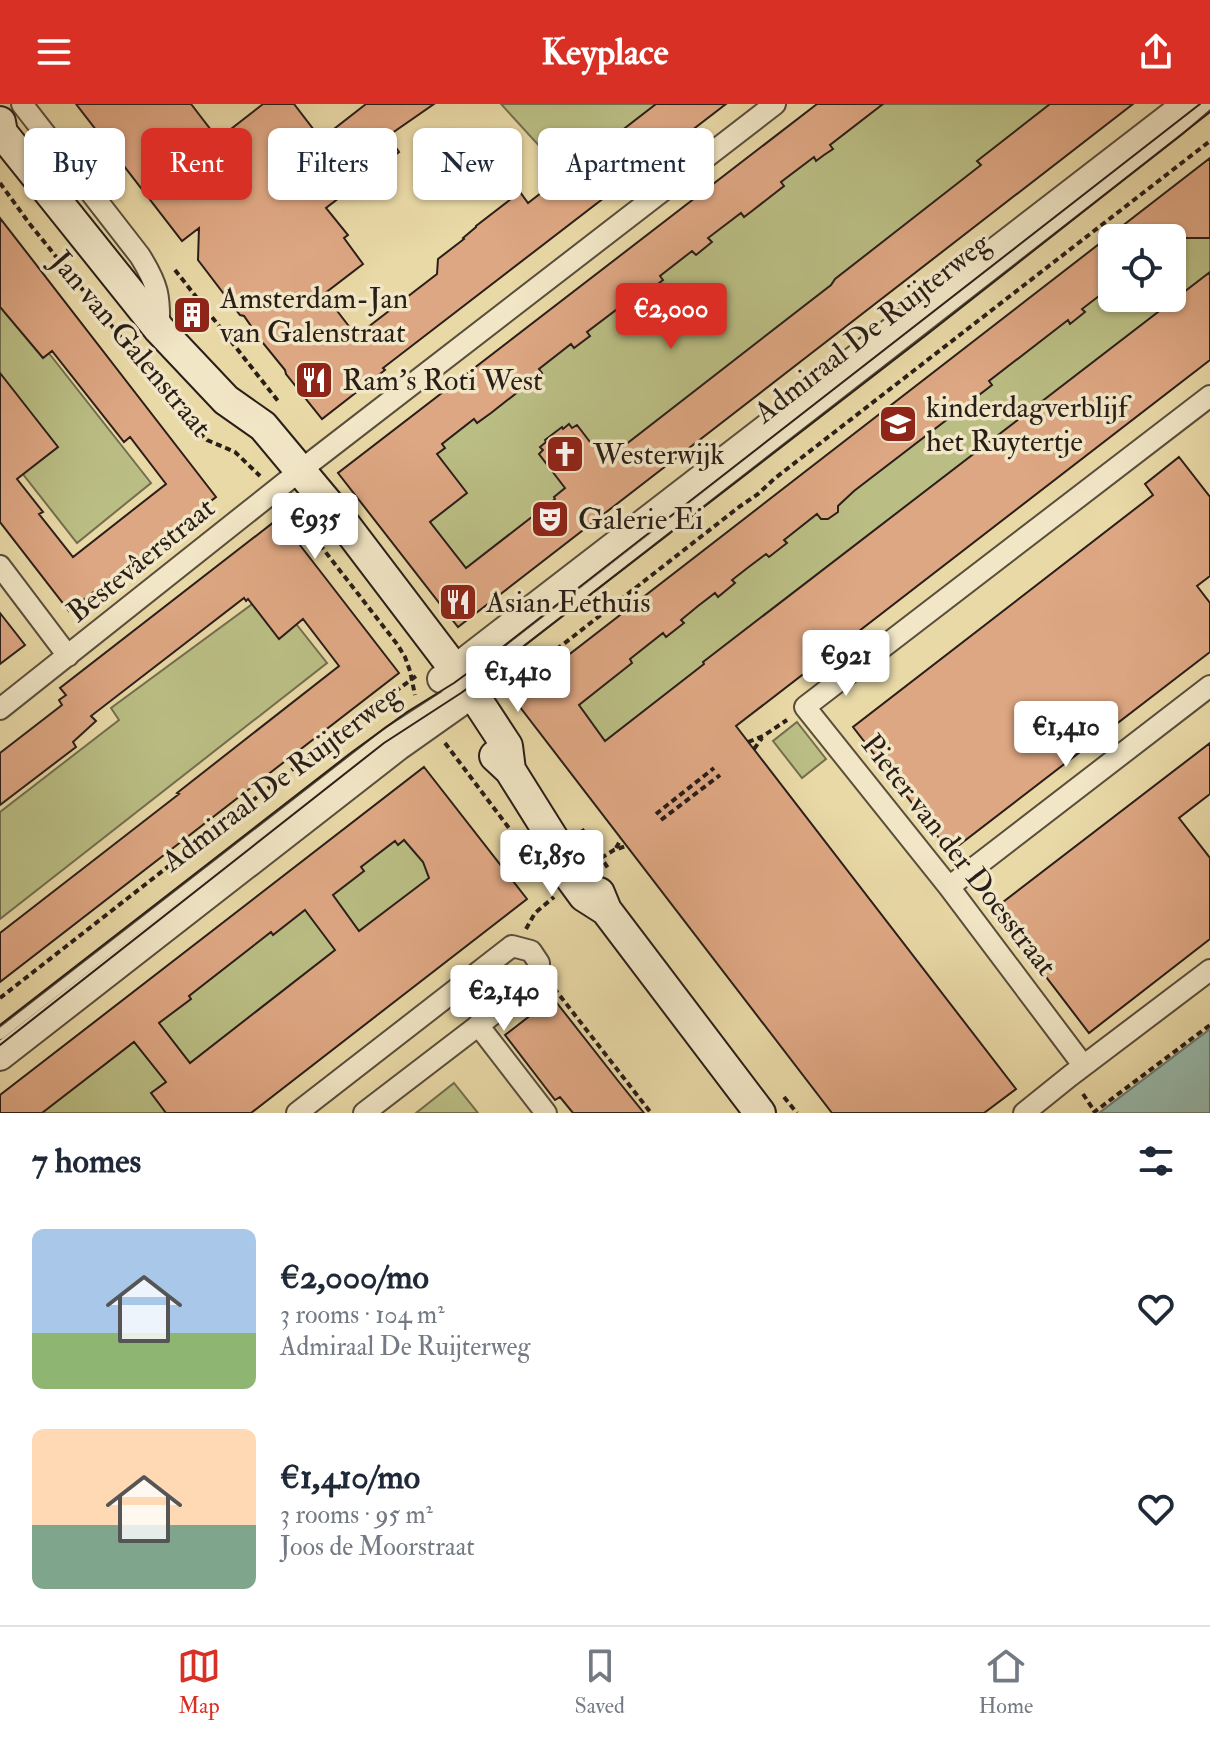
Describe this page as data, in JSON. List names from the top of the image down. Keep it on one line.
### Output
{"streets":{"main road":["Jan van Galenstraat"],"street":["Admiraal De Ruijterweg","Bestevâerstraat","Pieter van der Doesstraat"]},"crossings":[["Admiraal De Ruijterweg","Jan van Galenstraat"],["Jan van Galenstraat","Bestevâerstraat"]],"places":{"building":["Amsterdam-Jan van Galenstraat"],"restaurant":["Ram's Roti West","Asian Eethuis"],"school or university":["kinderdagverblijf het Ruytertje"],"church":["Westerwijk"],"theatre":["Galerie Ei"]},"page":{"header":"Keyplace","chip":["Buy","Rent","Filters","New","Apartment"],"price":["€2,000","€935","€921","€1,410","€1,410","€1,850","€2,140"],"heading":"7 homes","list":[{"name":"€2,000/mo","note":"3 rooms · 104 m² · Admiraal De Ruijterweg"},{"name":"€1,410/mo","note":"3 rooms · 95 m² · Joos de Moorstraat"}],"tabs":["Map","Saved","Home"]}}
